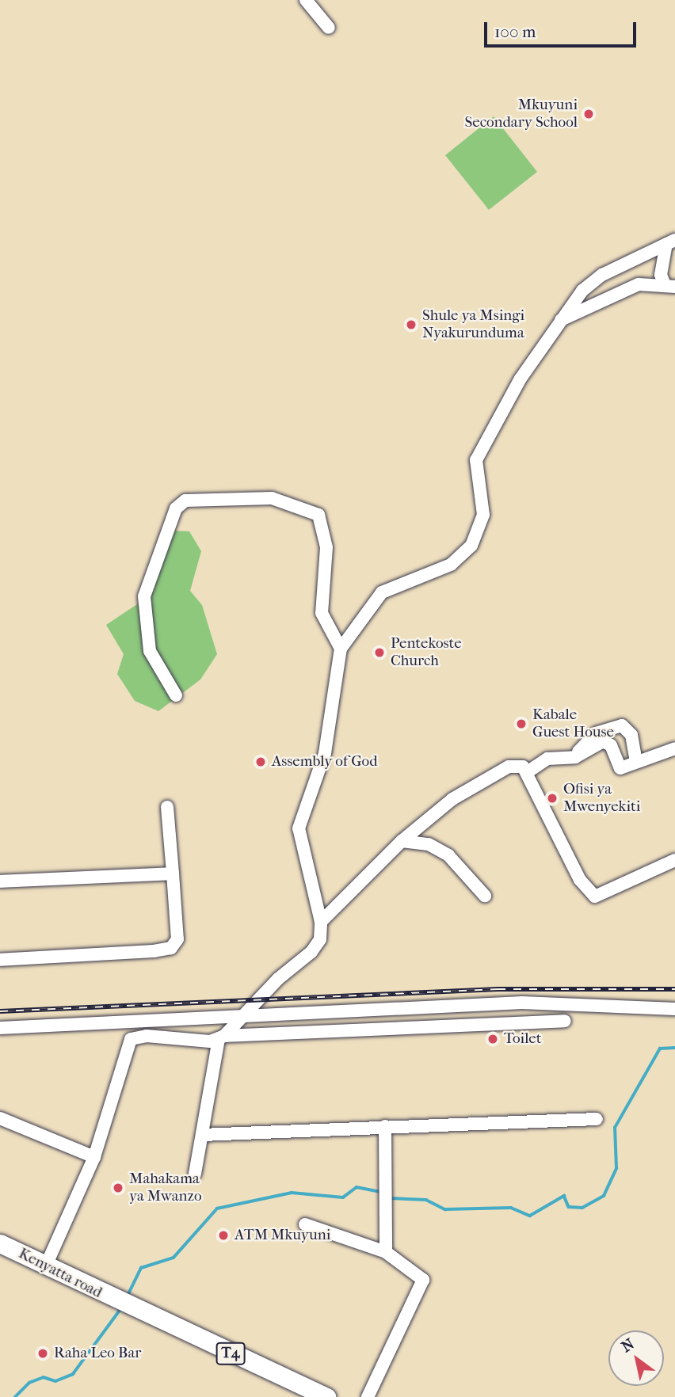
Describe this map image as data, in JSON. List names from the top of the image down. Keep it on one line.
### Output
{"streets":{"highway":["Kenyatta road","T4"]},"places":["Mkuyuni Secondary School","Shule ya Msingi Nyakurunduma","Pentekoste Church","Kabale Guest House","Assembly of God","Ofisi ya Mwenyekiti","Toilet","Mahakama ya Mwanzo","ATM Mkuyuni","Raha Leo Bar"],"scale_bar":"100 m","north":"top left"}
